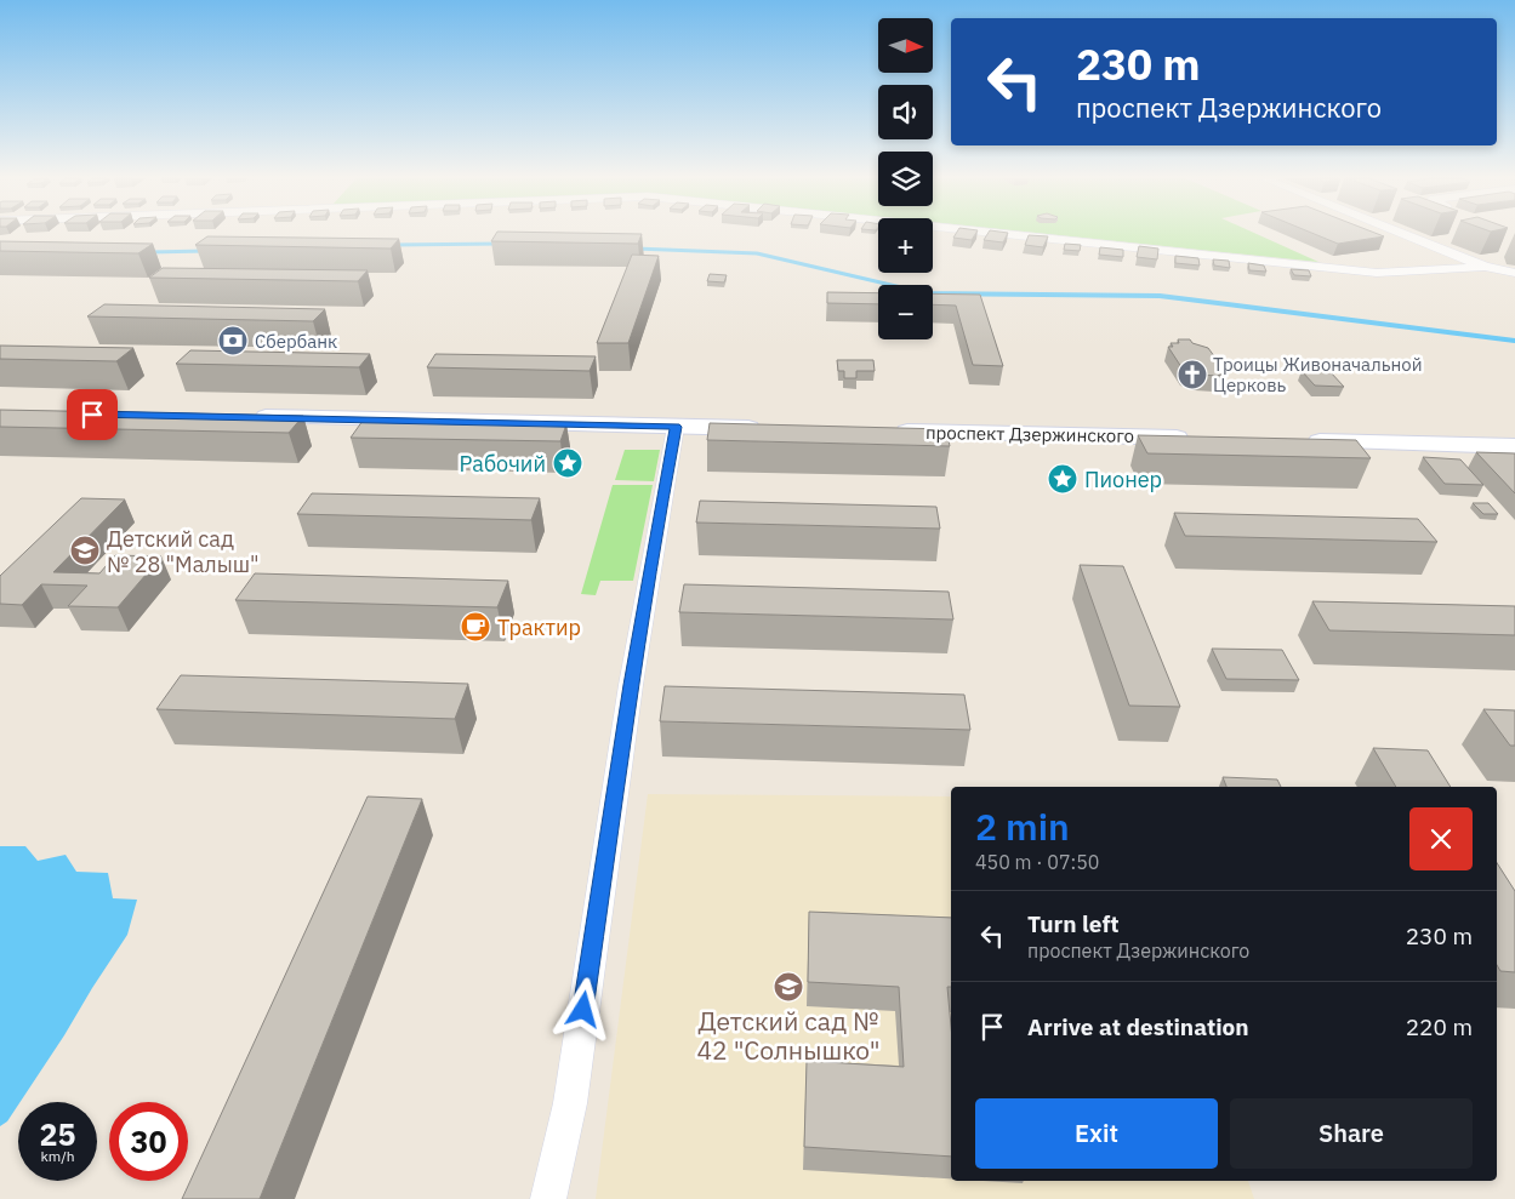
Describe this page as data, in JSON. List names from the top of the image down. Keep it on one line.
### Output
{"streets":{"street":["проспект Дзержинского"]},"places":{"bank":["Сбербанк"],"church":["Троицы Живоначальной Церковь"],"place":["Рабочий","Пионер"],"school or university":["Детский сад № 28 \"Малыш\"","Детский сад № 42 \"Солнышко\""],"cafe":["Трактир"]},"north":"right","page":{"map_buttons":["+","−"],"turn":["230 m","проспект Дзержинского"],"heading":["2 min","450 m · 07:50"],"list":[{"name":"Turn left","note":"проспект Дзержинского","value":"230 m"},{"name":"Arrive at destination","value":"220 m"}],"buttons":["Exit","Share"],"speed":"25 km/h","limit":"30"}}
